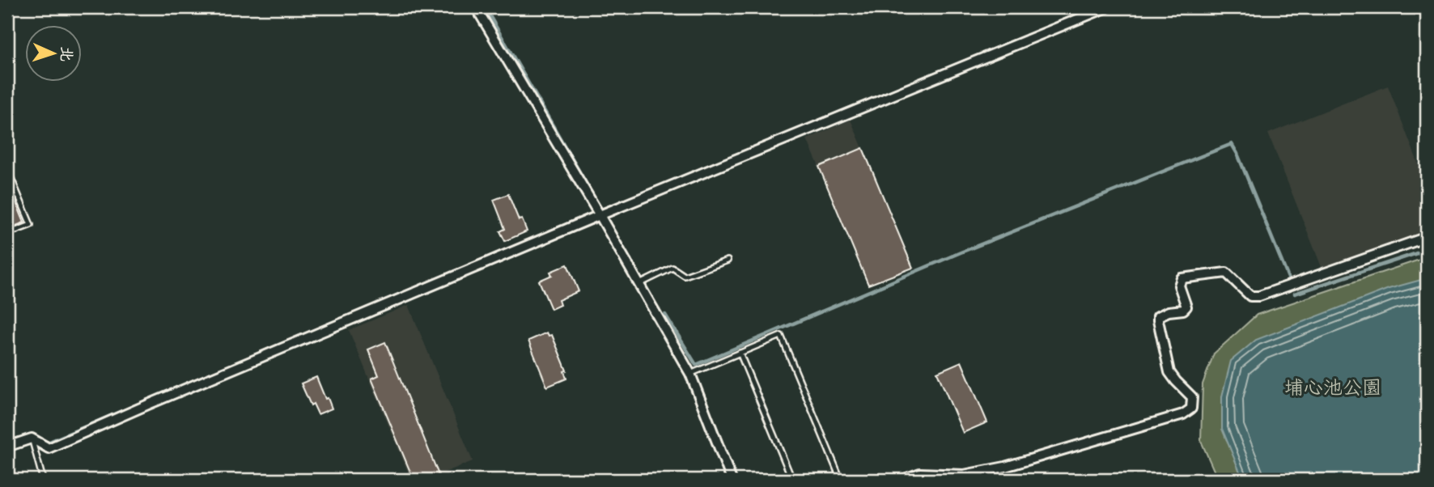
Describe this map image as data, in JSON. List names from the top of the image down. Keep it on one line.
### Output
{"parks":["埔心池公園"],"north":"right"}
